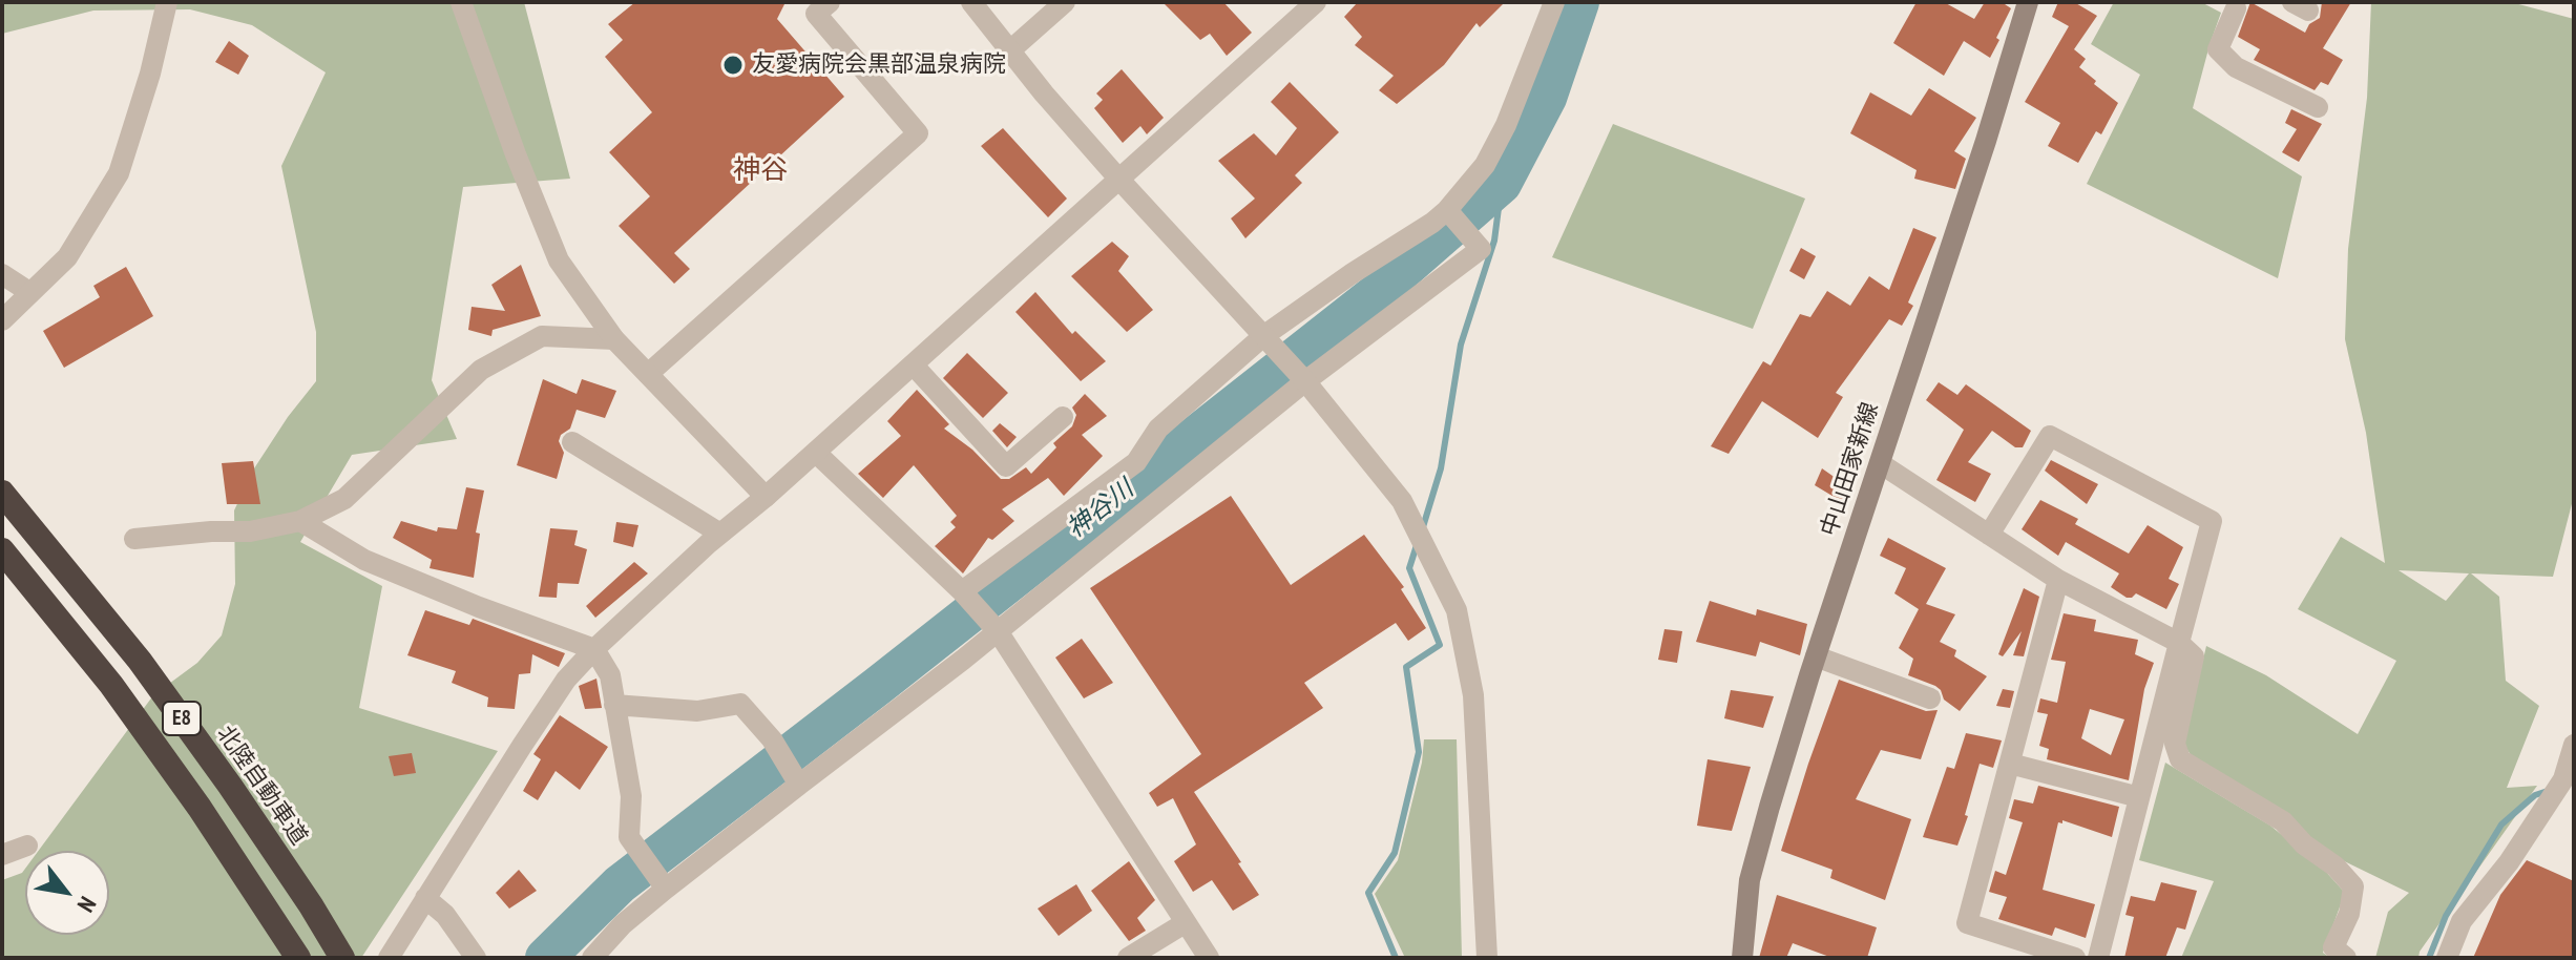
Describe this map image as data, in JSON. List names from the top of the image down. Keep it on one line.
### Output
{"streets":{"highway":["E8","北陸自動車道"],"main road":["中山田家新線"]},"districts":["神谷"],"water":["神谷川"],"places":["友愛病院会黒部温泉病院"],"north":"bottom right"}
